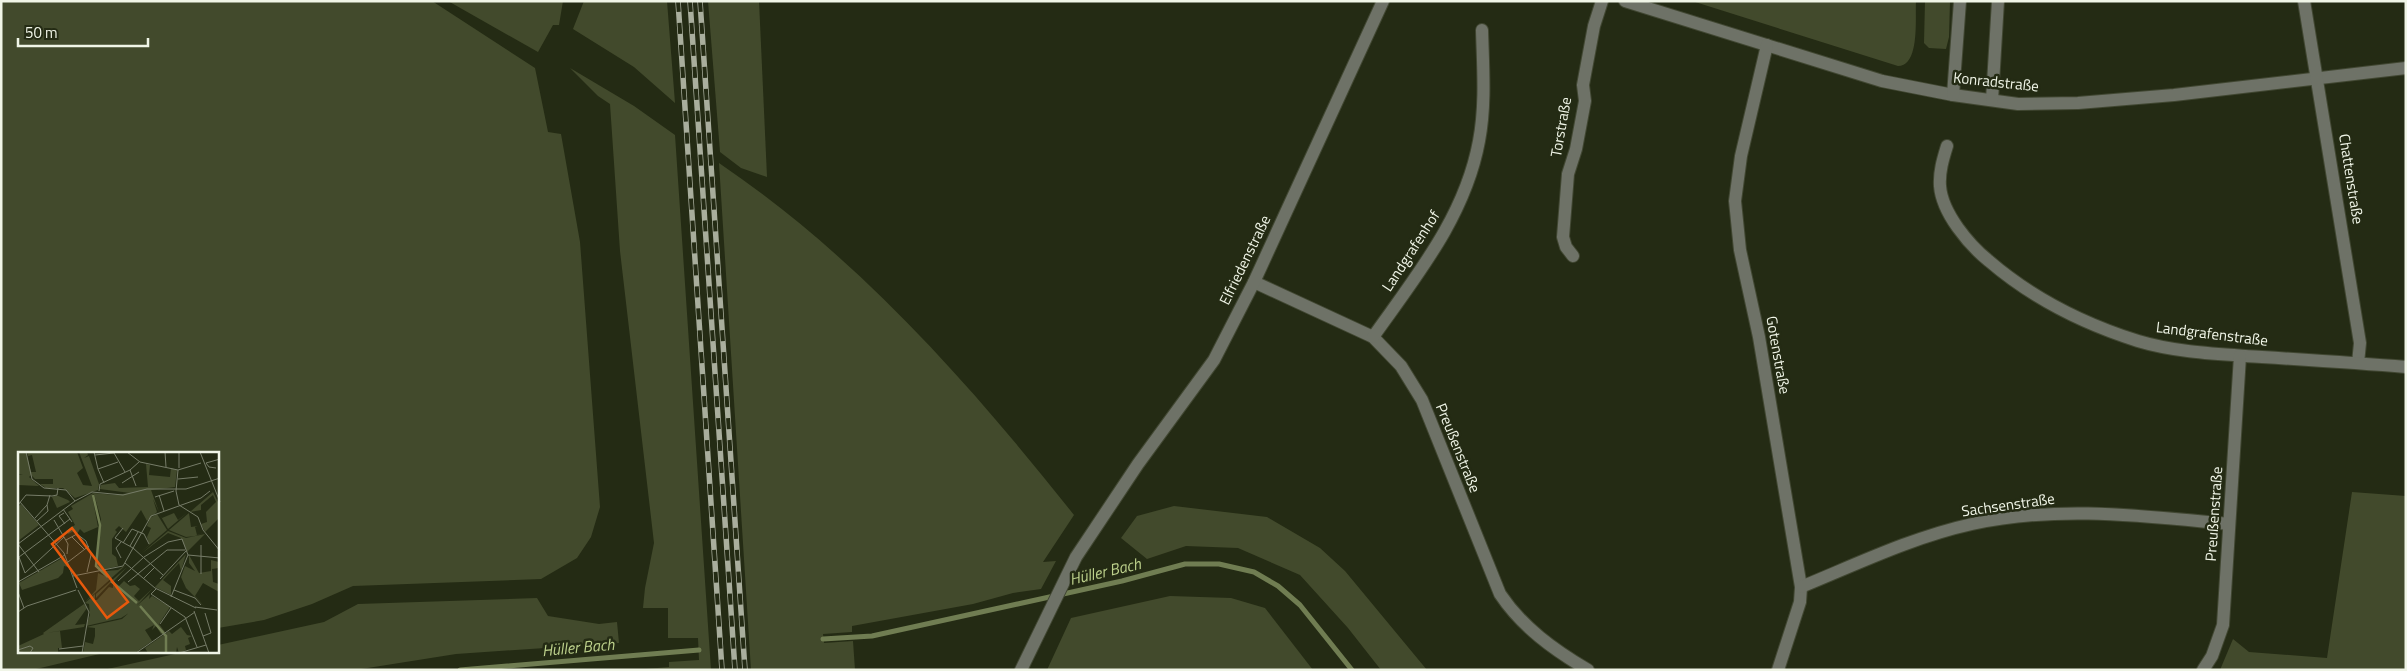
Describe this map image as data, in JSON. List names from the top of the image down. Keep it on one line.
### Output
{"streets":{"street":["Konradstraße","Torstraße","Chattenstraße","Landgrafenhof","Elfriedenstraße","Landgrafenstraße","Gotenstraße","Preußenstraße","Sachsenstraße"]},"crossings":[["Konradstraße","Chattenstraße"],["Konradstraße","Gotenstraße"],["Chattenstraße","Landgrafenstraße"],["Landgrafenhof","Preußenstraße"],["Elfriedenstraße","Preußenstraße"],["Landgrafenstraße","Preußenstraße"],["Gotenstraße","Sachsenstraße"],["Preußenstraße","Sachsenstraße"]],"water":["Hüller Bach"],"scale_bar":"50 m"}
